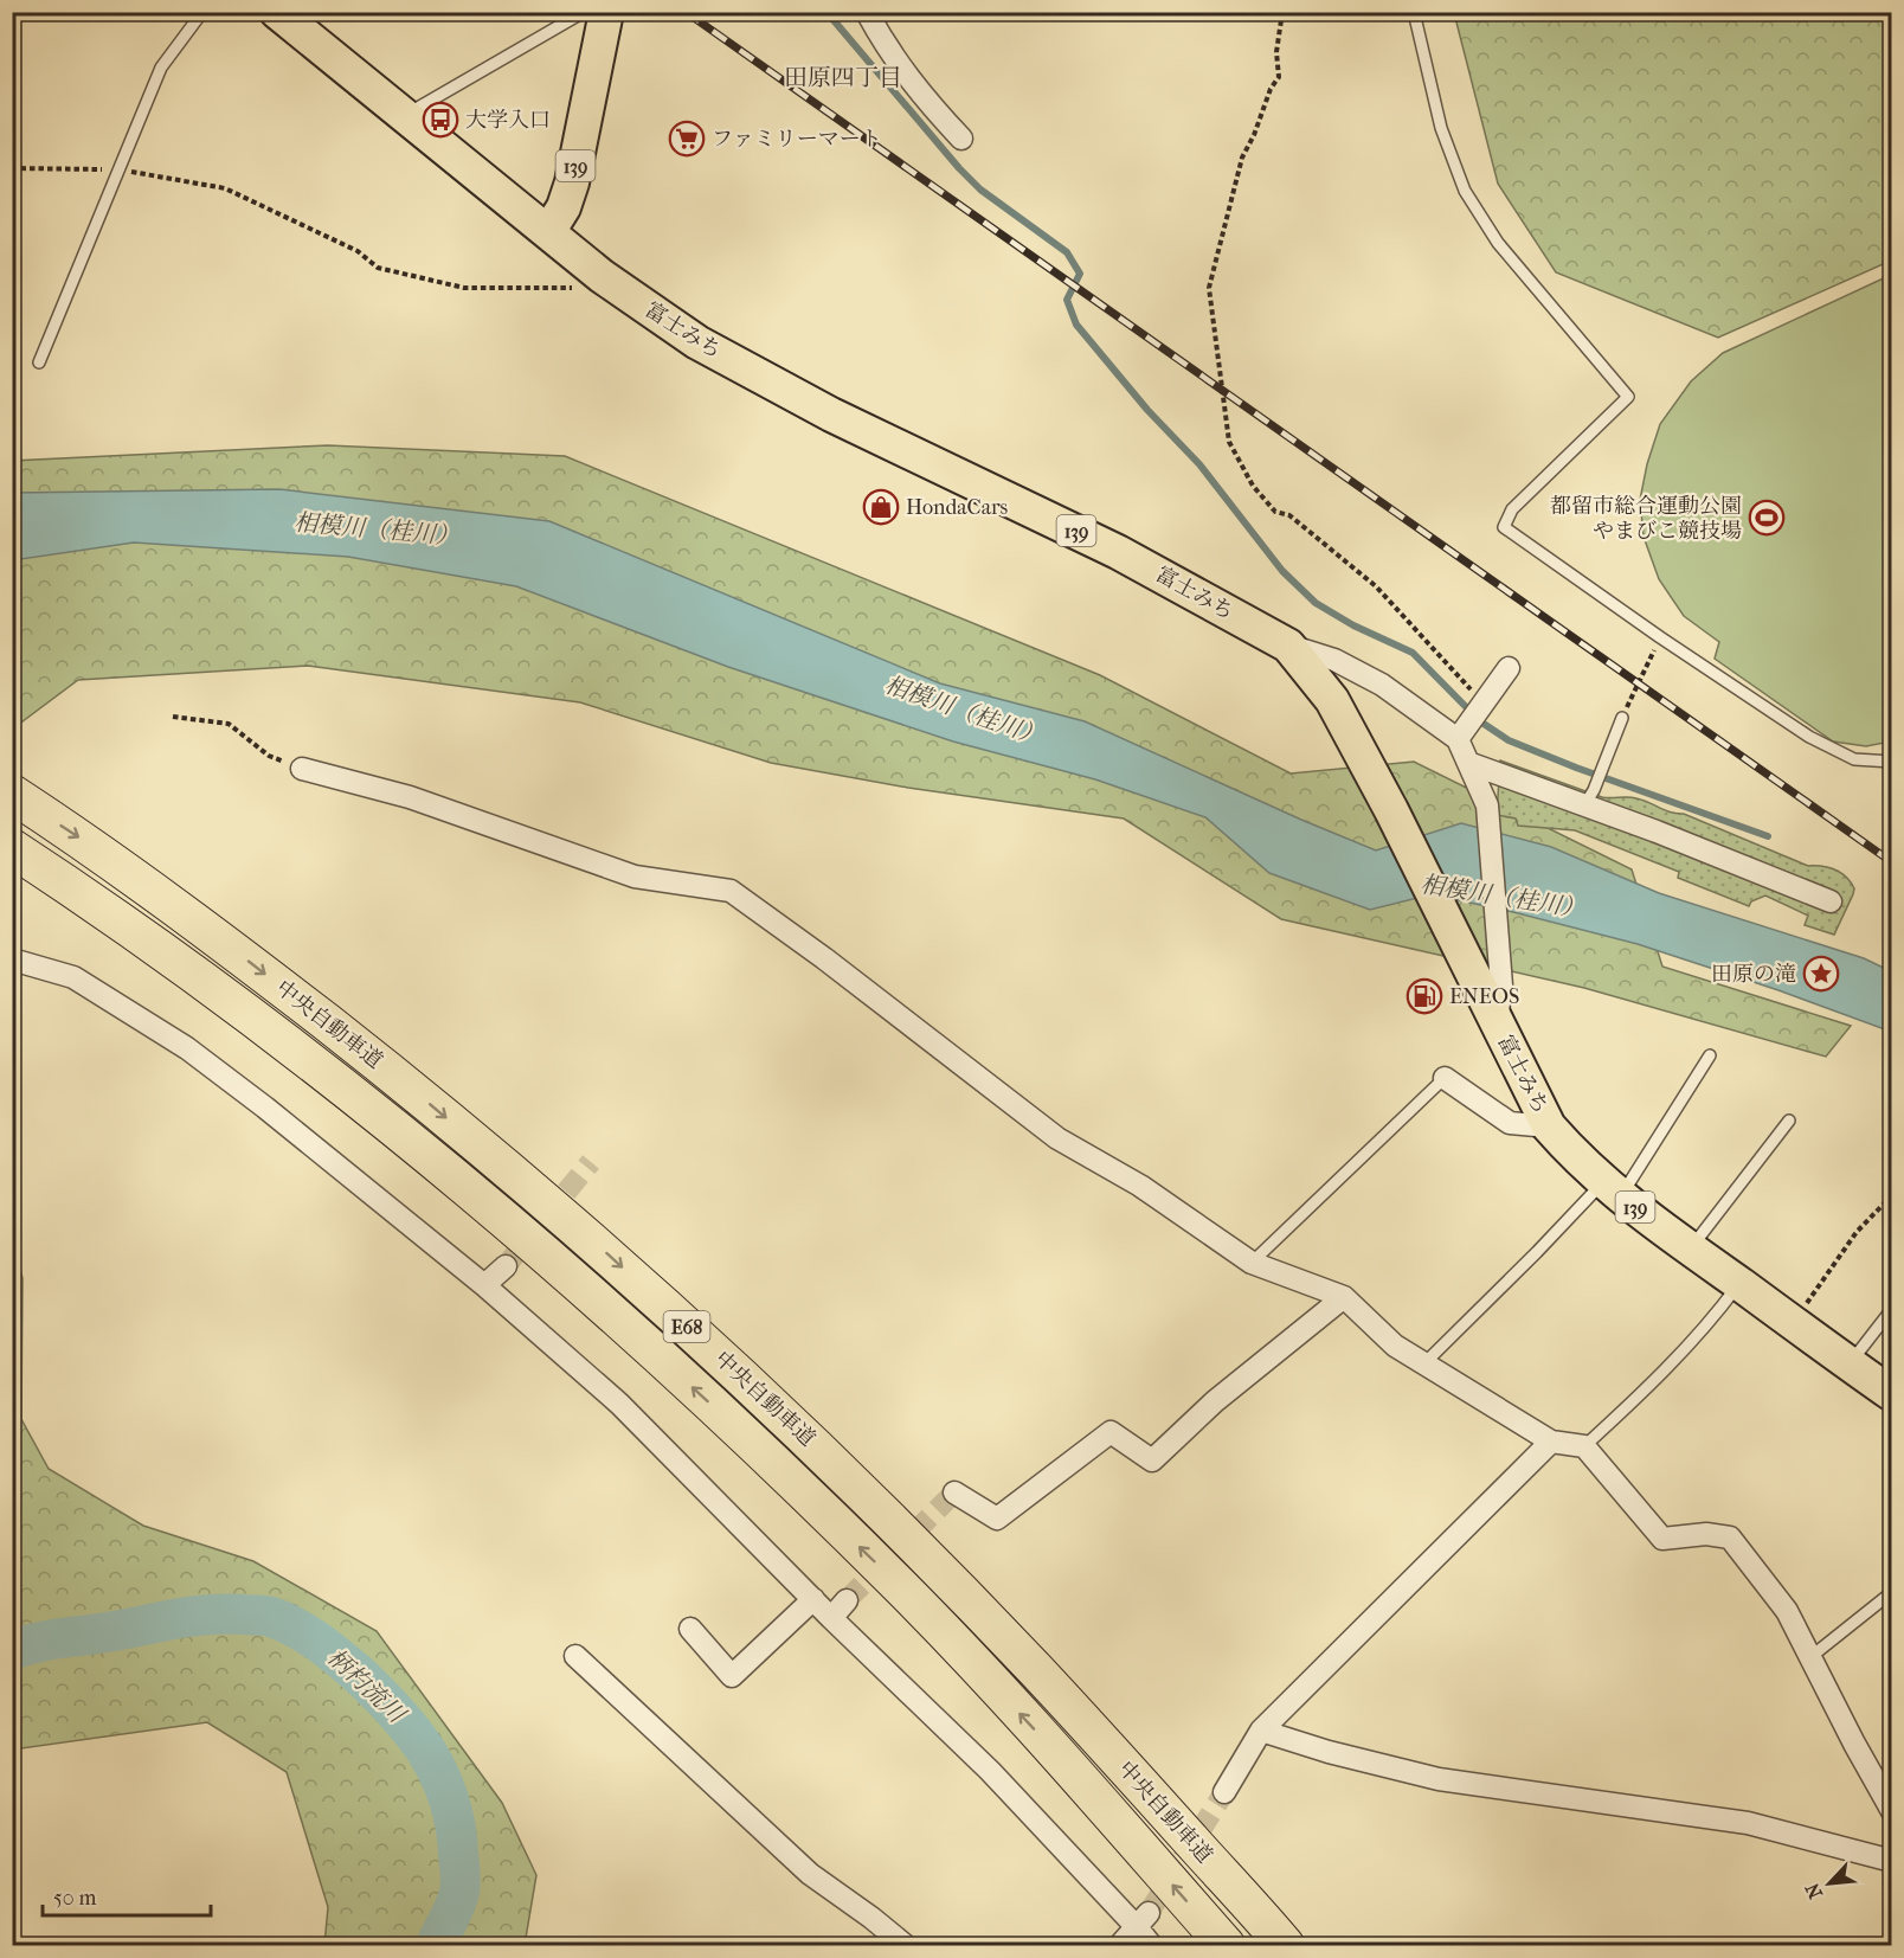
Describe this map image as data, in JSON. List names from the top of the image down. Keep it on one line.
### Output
{"streets":{"highway":["139","富士みち","中央自動車道","E68"]},"crossings":[["139","富士みち"]],"districts":["田原四丁目"],"water":["相模川（桂川）","柄杓流川"],"places":{"bus stop":["大学入口"],"supermarket":["ファミリーマート"],"shop":["HondaCars"],"sports":["都留市総合運動公園 やまびこ競技場"],"place":["田原の滝"],"fuel station":["ENEOS"]},"scale_bar":"50 m","north":"bottom left"}
